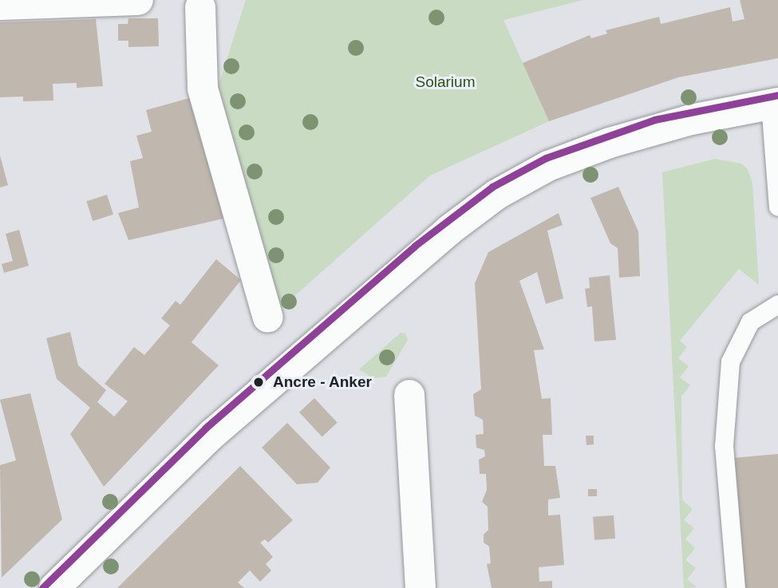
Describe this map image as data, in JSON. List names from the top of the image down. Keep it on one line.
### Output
{"parks":["Solarium"],"places":["Ancre - Anker"]}
